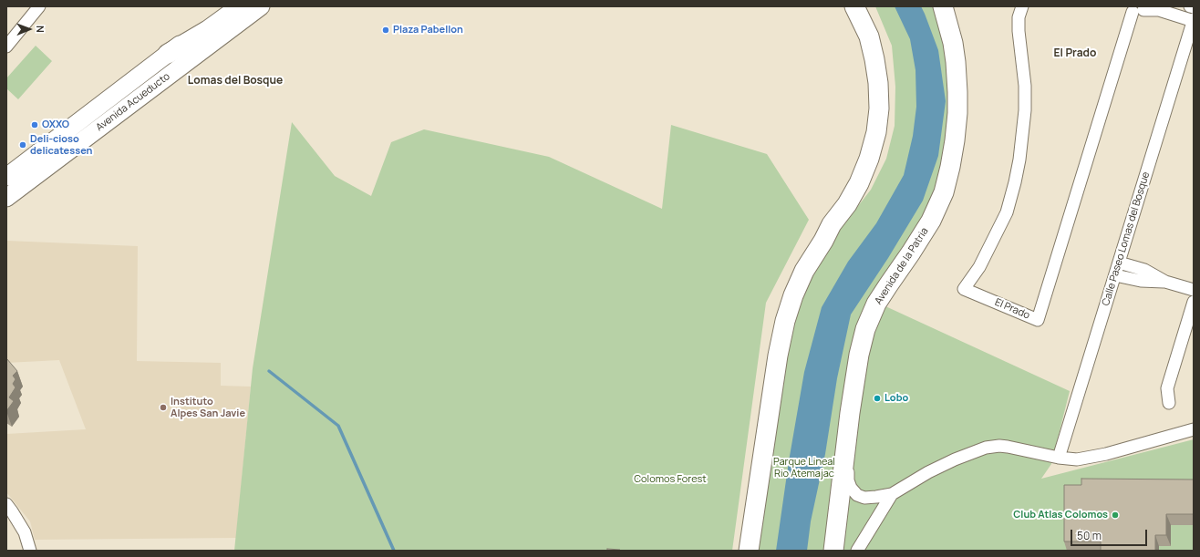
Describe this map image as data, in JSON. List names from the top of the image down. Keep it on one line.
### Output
{"streets":{"main road":["Avenida Acueducto","Avenida de la Patria"],"street":["Calle Paseo Lomas del Bosque","El Prado"]},"crossings":[["Calle Paseo Lomas del Bosque","El Prado"]],"districts":["El Prado","Lomas del Bosque"],"parks":["Parque Lineal Rio Atemajac","Colomos Forest"],"places":["Plaza Pabellon","OXXO","Deli-cioso delicatessen","Lobo","Instituto Alpes San Javie","Club Atlas Colomos"],"scale_bar":"50 m","north":"right"}
